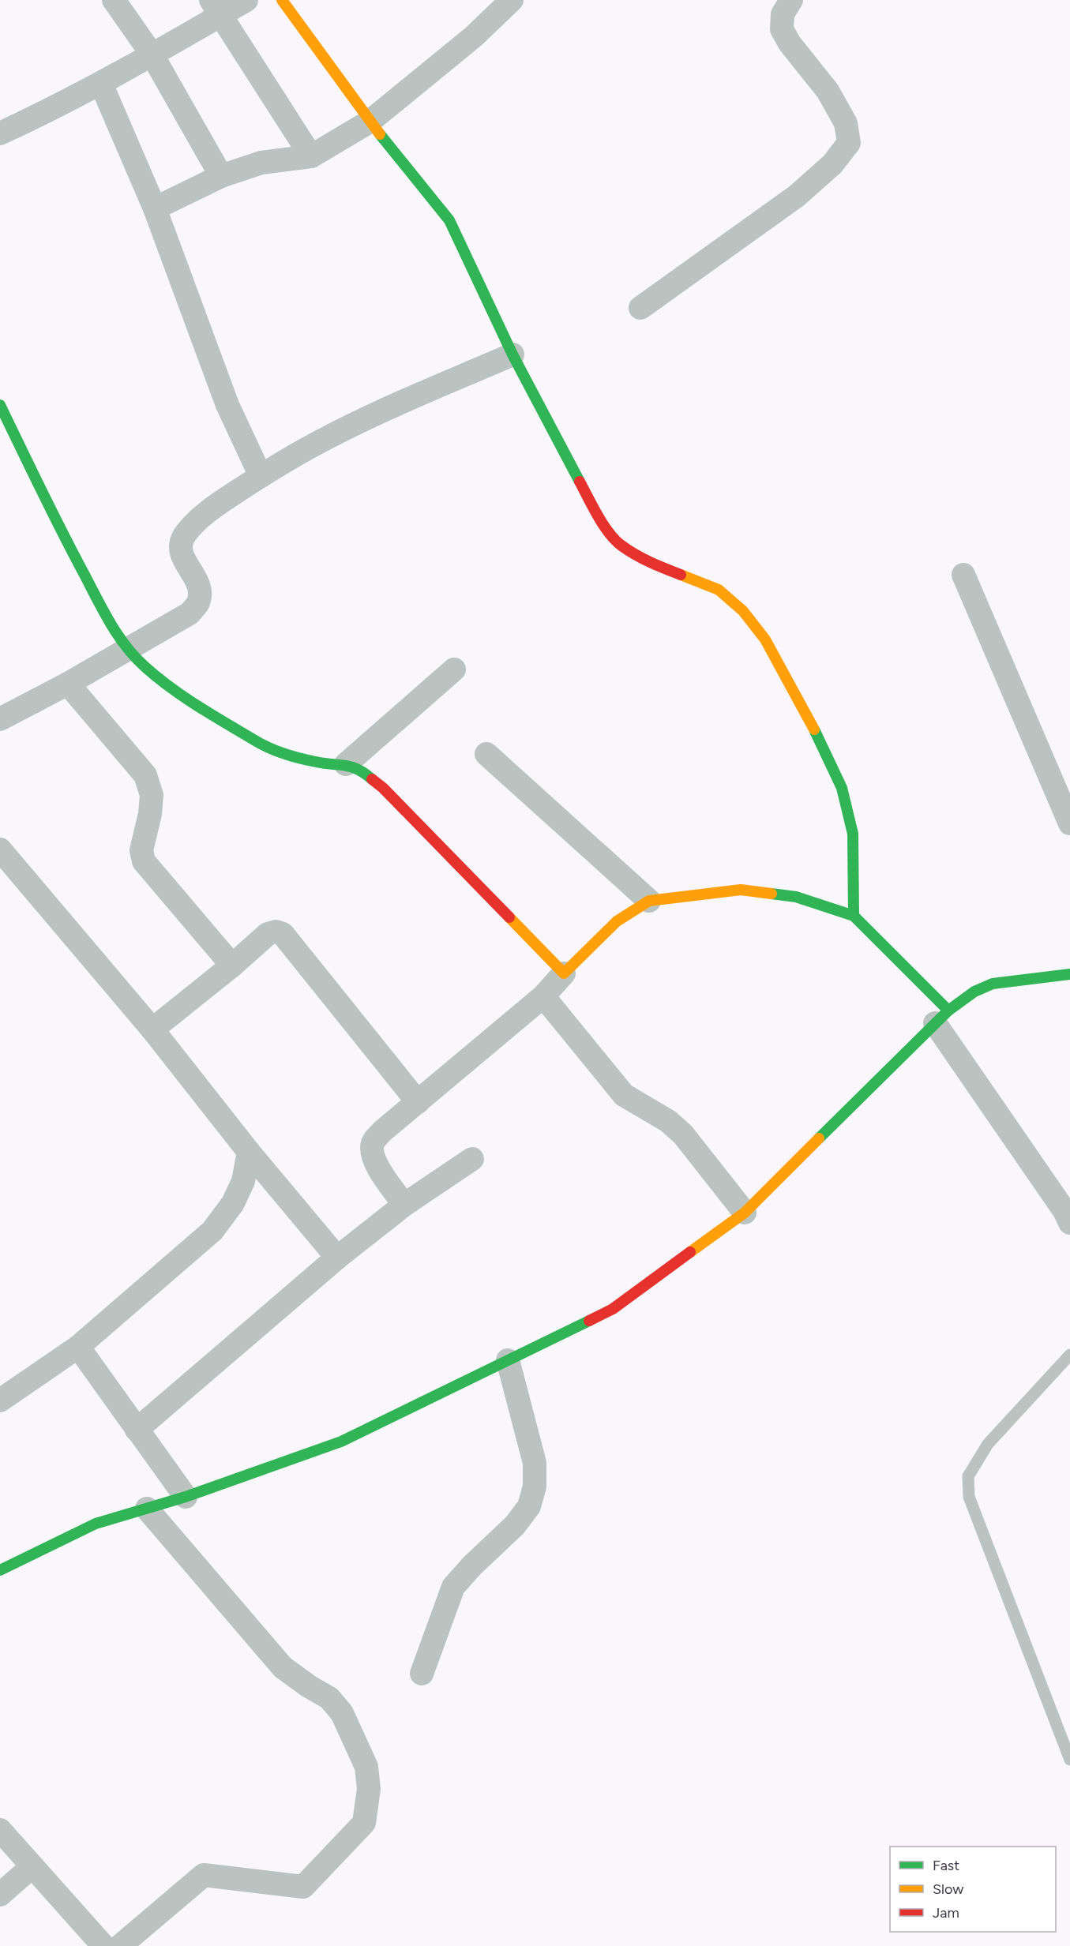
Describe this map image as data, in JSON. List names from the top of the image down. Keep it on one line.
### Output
{"legend":["Fast","Slow","Jam"]}
